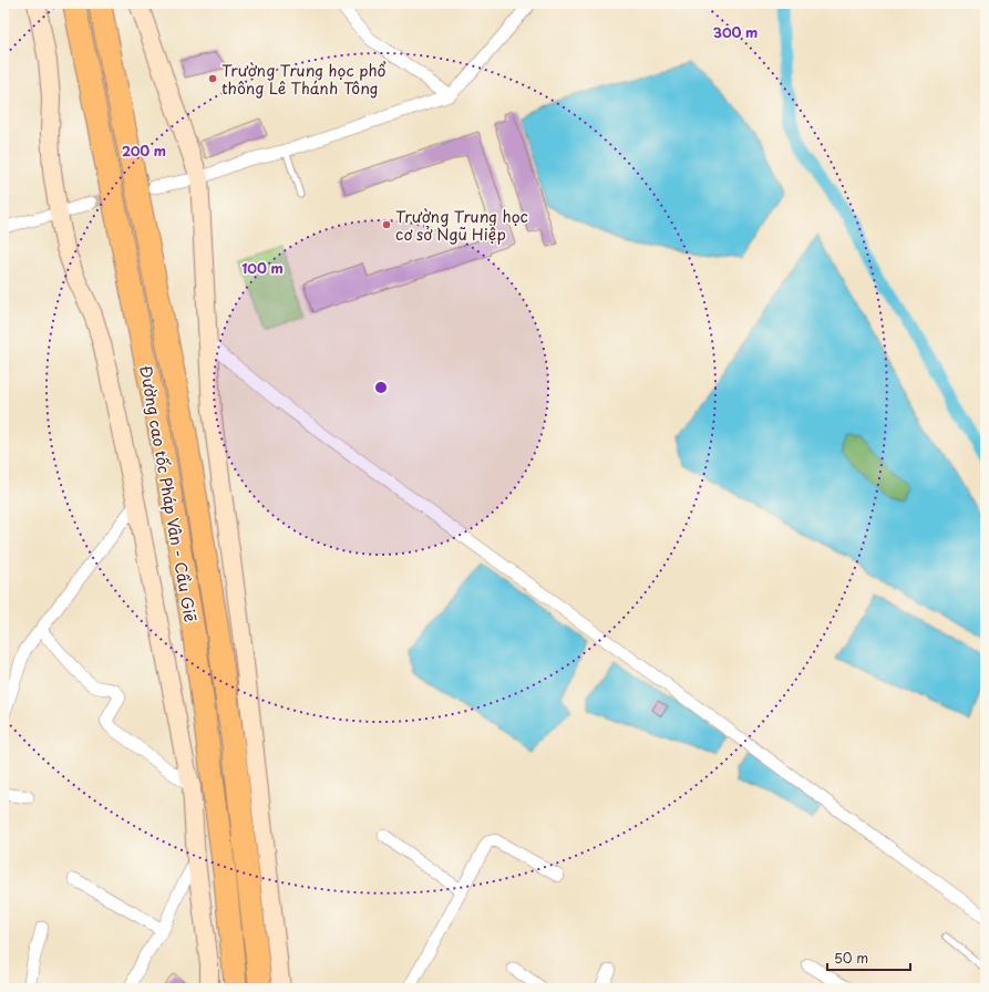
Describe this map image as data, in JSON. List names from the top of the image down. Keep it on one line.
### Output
{"streets":{"highway":["Đường cao tốc Pháp Vân - Cầu Giẽ"]},"places":["Trường Trung học phổ thông Lê Thánh Tông","Trường Trung học cơ sở Ngũ Hiệp"],"scale_bar":"50 m","rings":["300 m","200 m","100 m"]}
